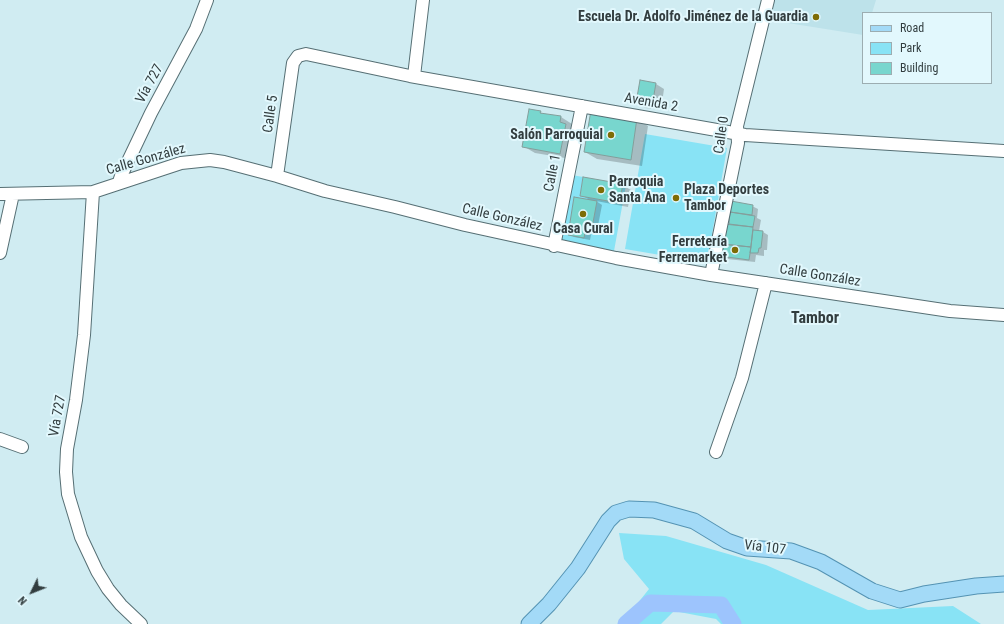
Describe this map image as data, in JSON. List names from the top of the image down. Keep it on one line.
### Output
{"streets":{"main road":["Vía 107"],"street":["Vía 727","Avenida 2","Calle 5","Calle 0","Calle González","Calle 1"]},"crossings":[["Vía 727","Calle González"],["Avenida 2","Calle 5"],["Avenida 2","Calle 0"],["Avenida 2","Calle 1"],["Calle 5","Calle González"],["Calle 0","Calle González"],["Calle González","Calle 1"]],"districts":["Tambor"],"places":["Escuela Dr. Adolfo Jiménez de la Guardia","Salón Parroquial","Parroquia Santa Ana","Plaza Deportes Tambor","Casa Cural","Ferretería Ferremarket"],"legend":["Road","Park","Building"],"north":"bottom left"}
